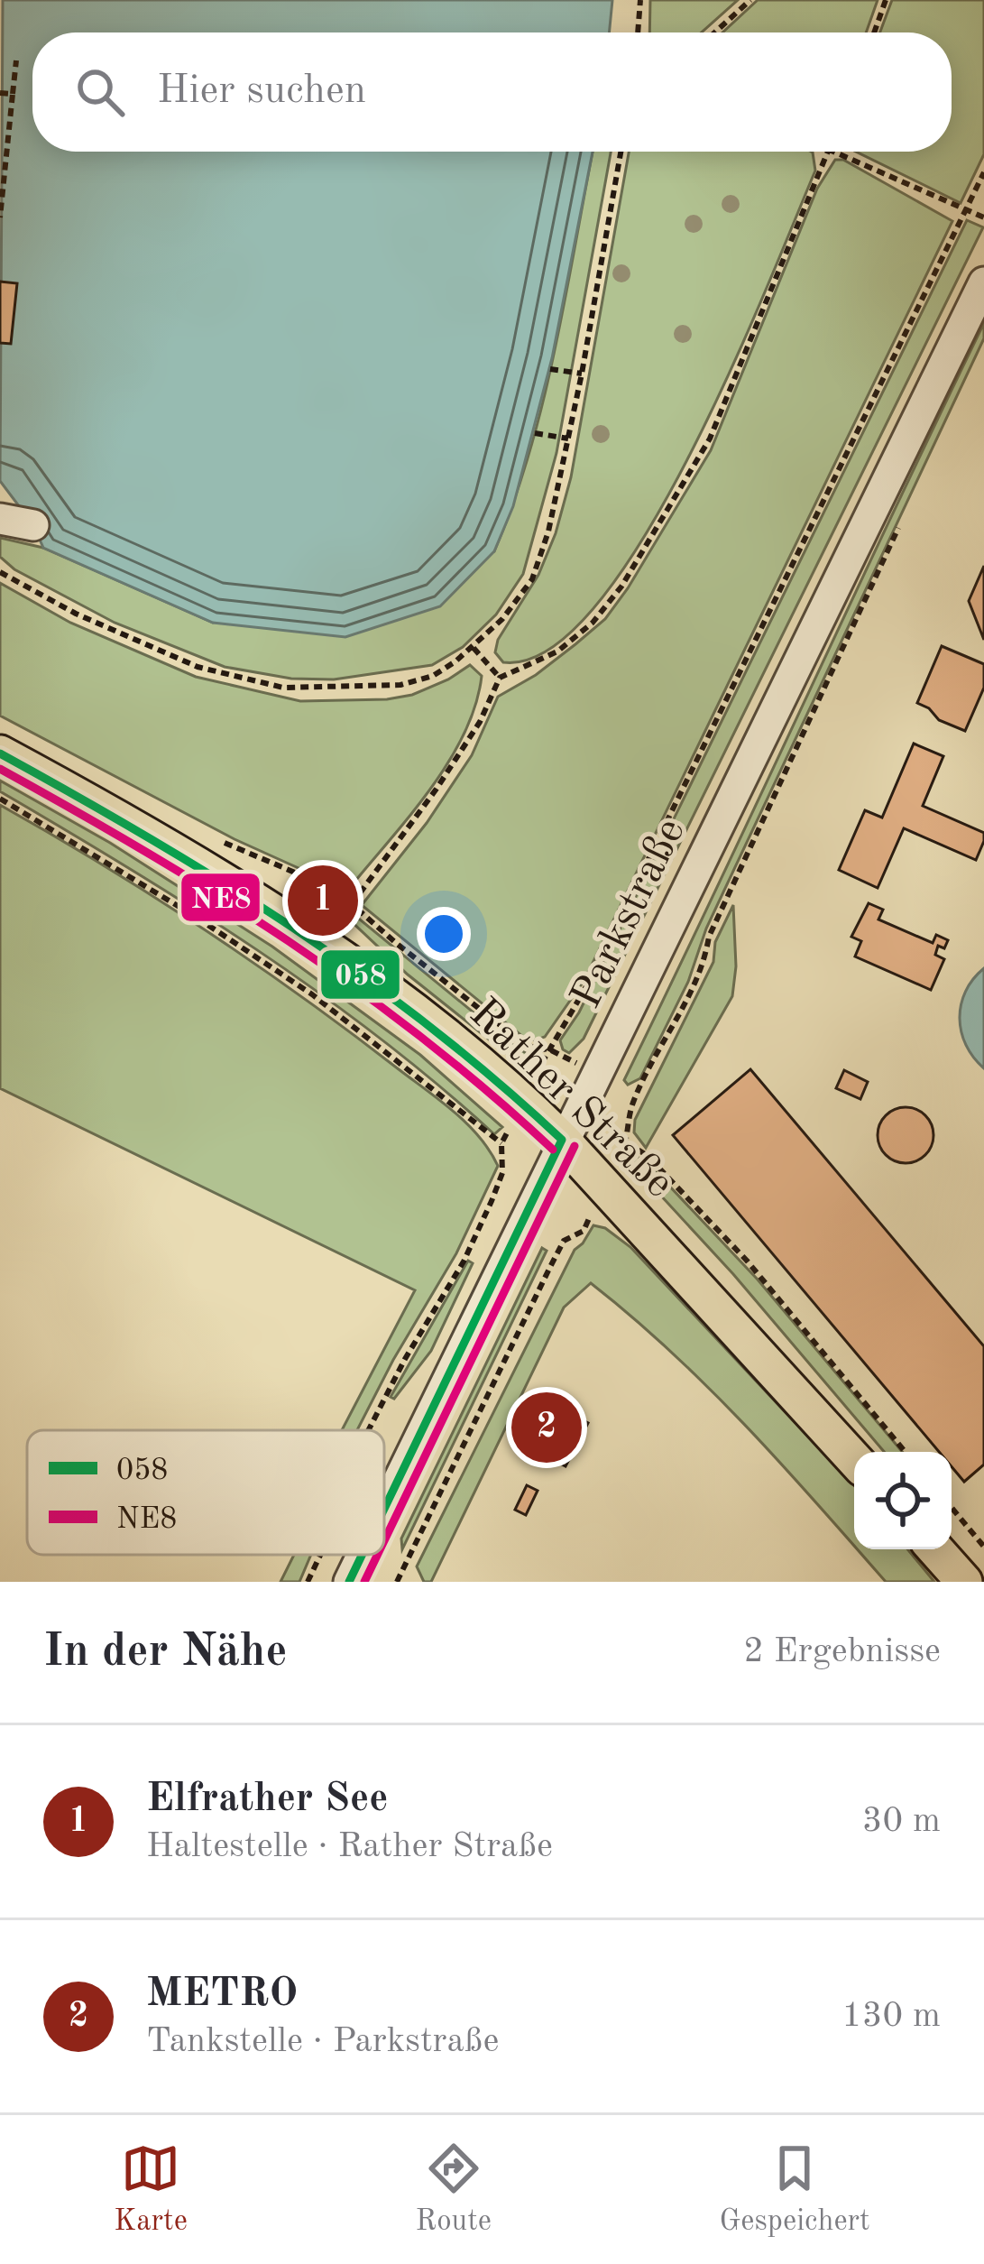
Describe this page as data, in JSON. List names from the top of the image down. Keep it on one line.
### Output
{"streets":{"main road":["Rather Straße"],"street":["Parkstraße"]},"crossings":[["Parkstraße","Rather Straße"]],"lines":["transit line 058","transit line NE8"],"legend":["058","NE8"],"page":{"search":"Hier suchen","pins":["1","2"],"heading":["In der Nähe","2 Ergebnisse"],"list":[{"mark":"1","name":"Elfrather See","note":"Haltestelle · Rather Straße","value":"30 m"},{"mark":"2","name":"METRO","note":"Tankstelle · Parkstraße","value":"130 m"}],"nav":["Karte","Route","Gespeichert"]}}
